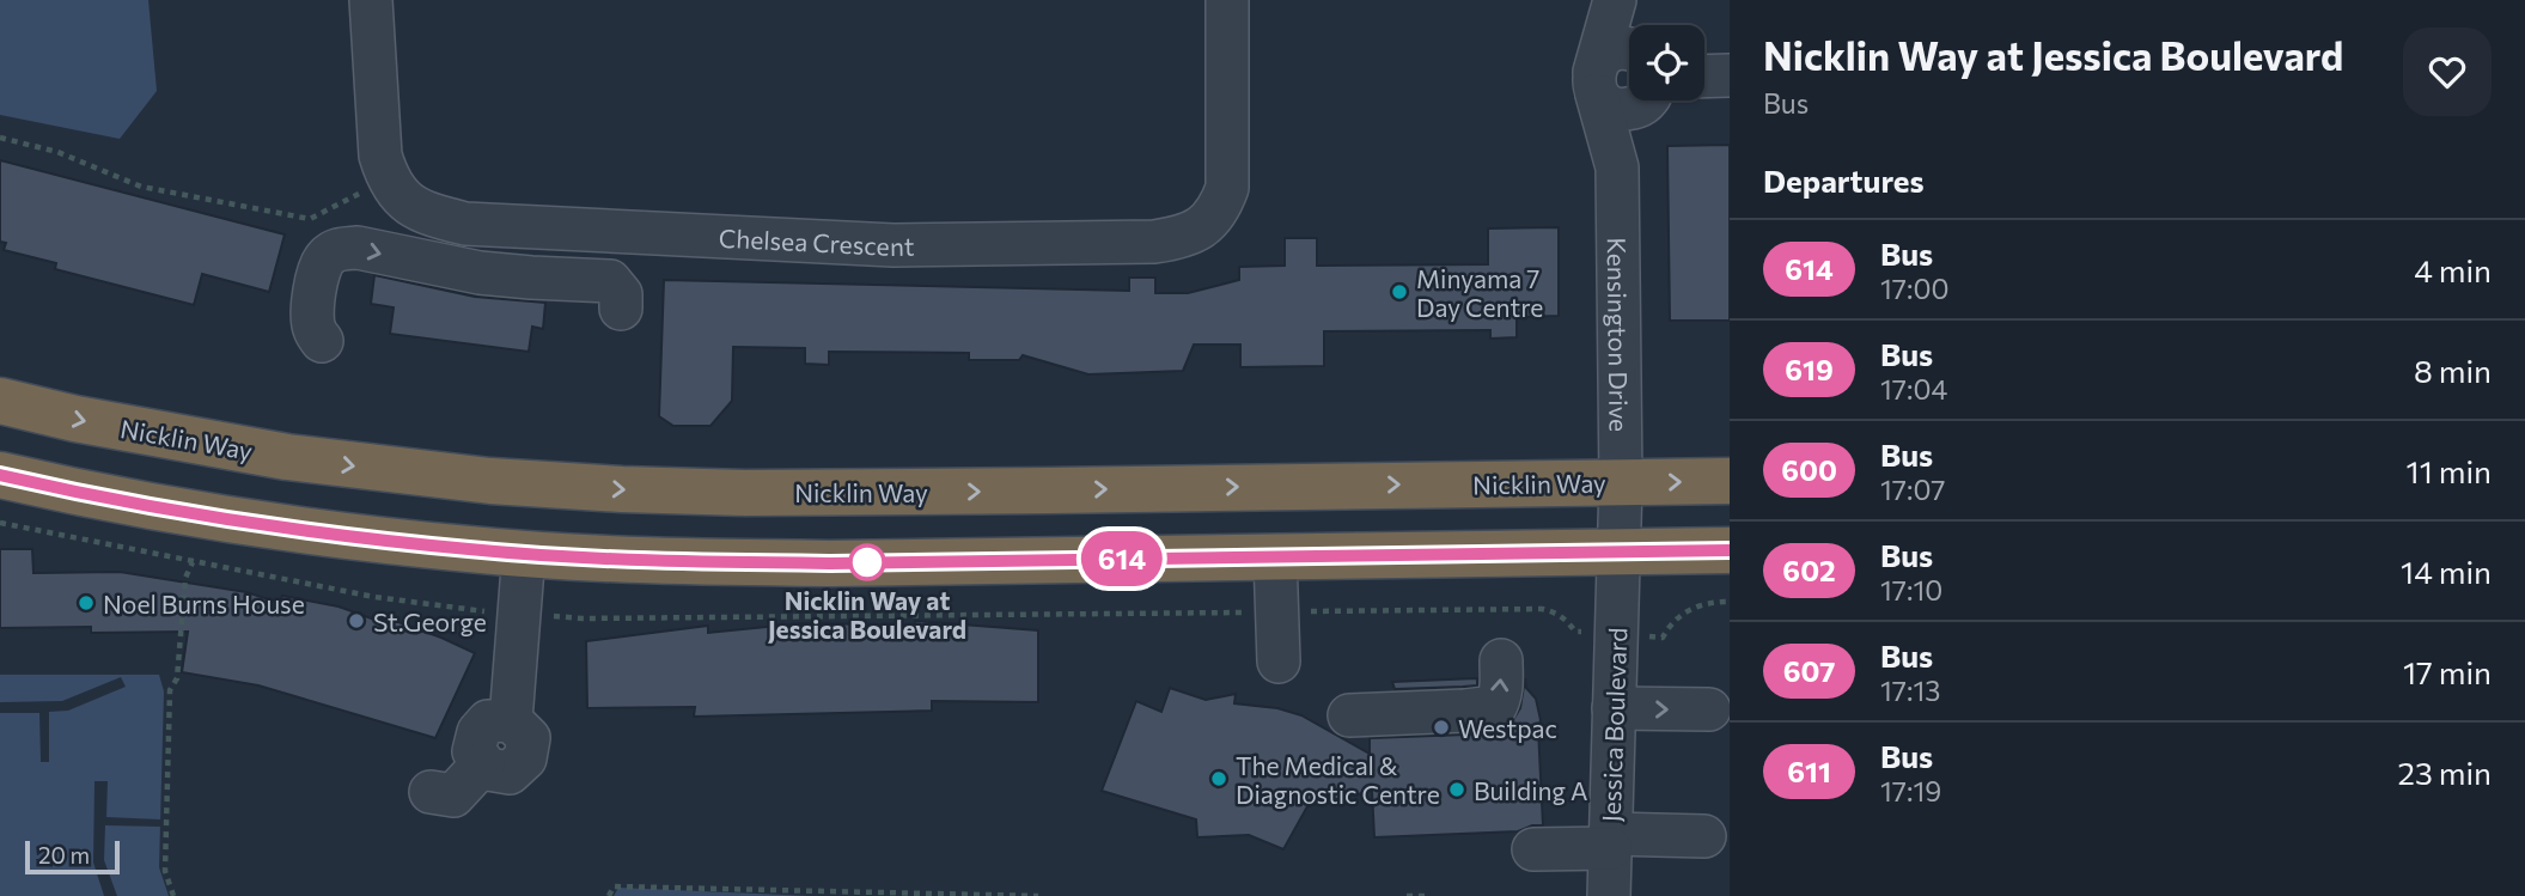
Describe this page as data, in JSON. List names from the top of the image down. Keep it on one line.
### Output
{"streets":{"highway":["Nicklin Way"],"street":["Chelsea Crescent","Kensington Drive","Jessica Boulevard"]},"crossings":[["Kensington Drive","Nicklin Way"],["Kensington Drive","Jessica Boulevard"]],"places":["Minyama 7 Day Centre","Nicklin Way at Jessica Boulevard","Noel Burns House","St.George","Westpac","The Medical & Diagnostic Centre","Building A"],"lines":["bus line 614"],"scale_bar":"20 m","page":{"on_map":"614","heading":[["Nicklin Way at Jessica Boulevard","Bus"],"Departures"],"list":[{"mark":"614","name":"Bus","note":"17:00","value":"4 min"},{"mark":"619","name":"Bus","note":"17:04","value":"8 min"},{"mark":"600","name":"Bus","note":"17:07","value":"11 min"},{"mark":"602","name":"Bus","note":"17:10","value":"14 min"},{"mark":"607","name":"Bus","note":"17:13","value":"17 min"},{"mark":"611","name":"Bus","note":"17:19","value":"23 min"}],"scale":"20 m"}}
